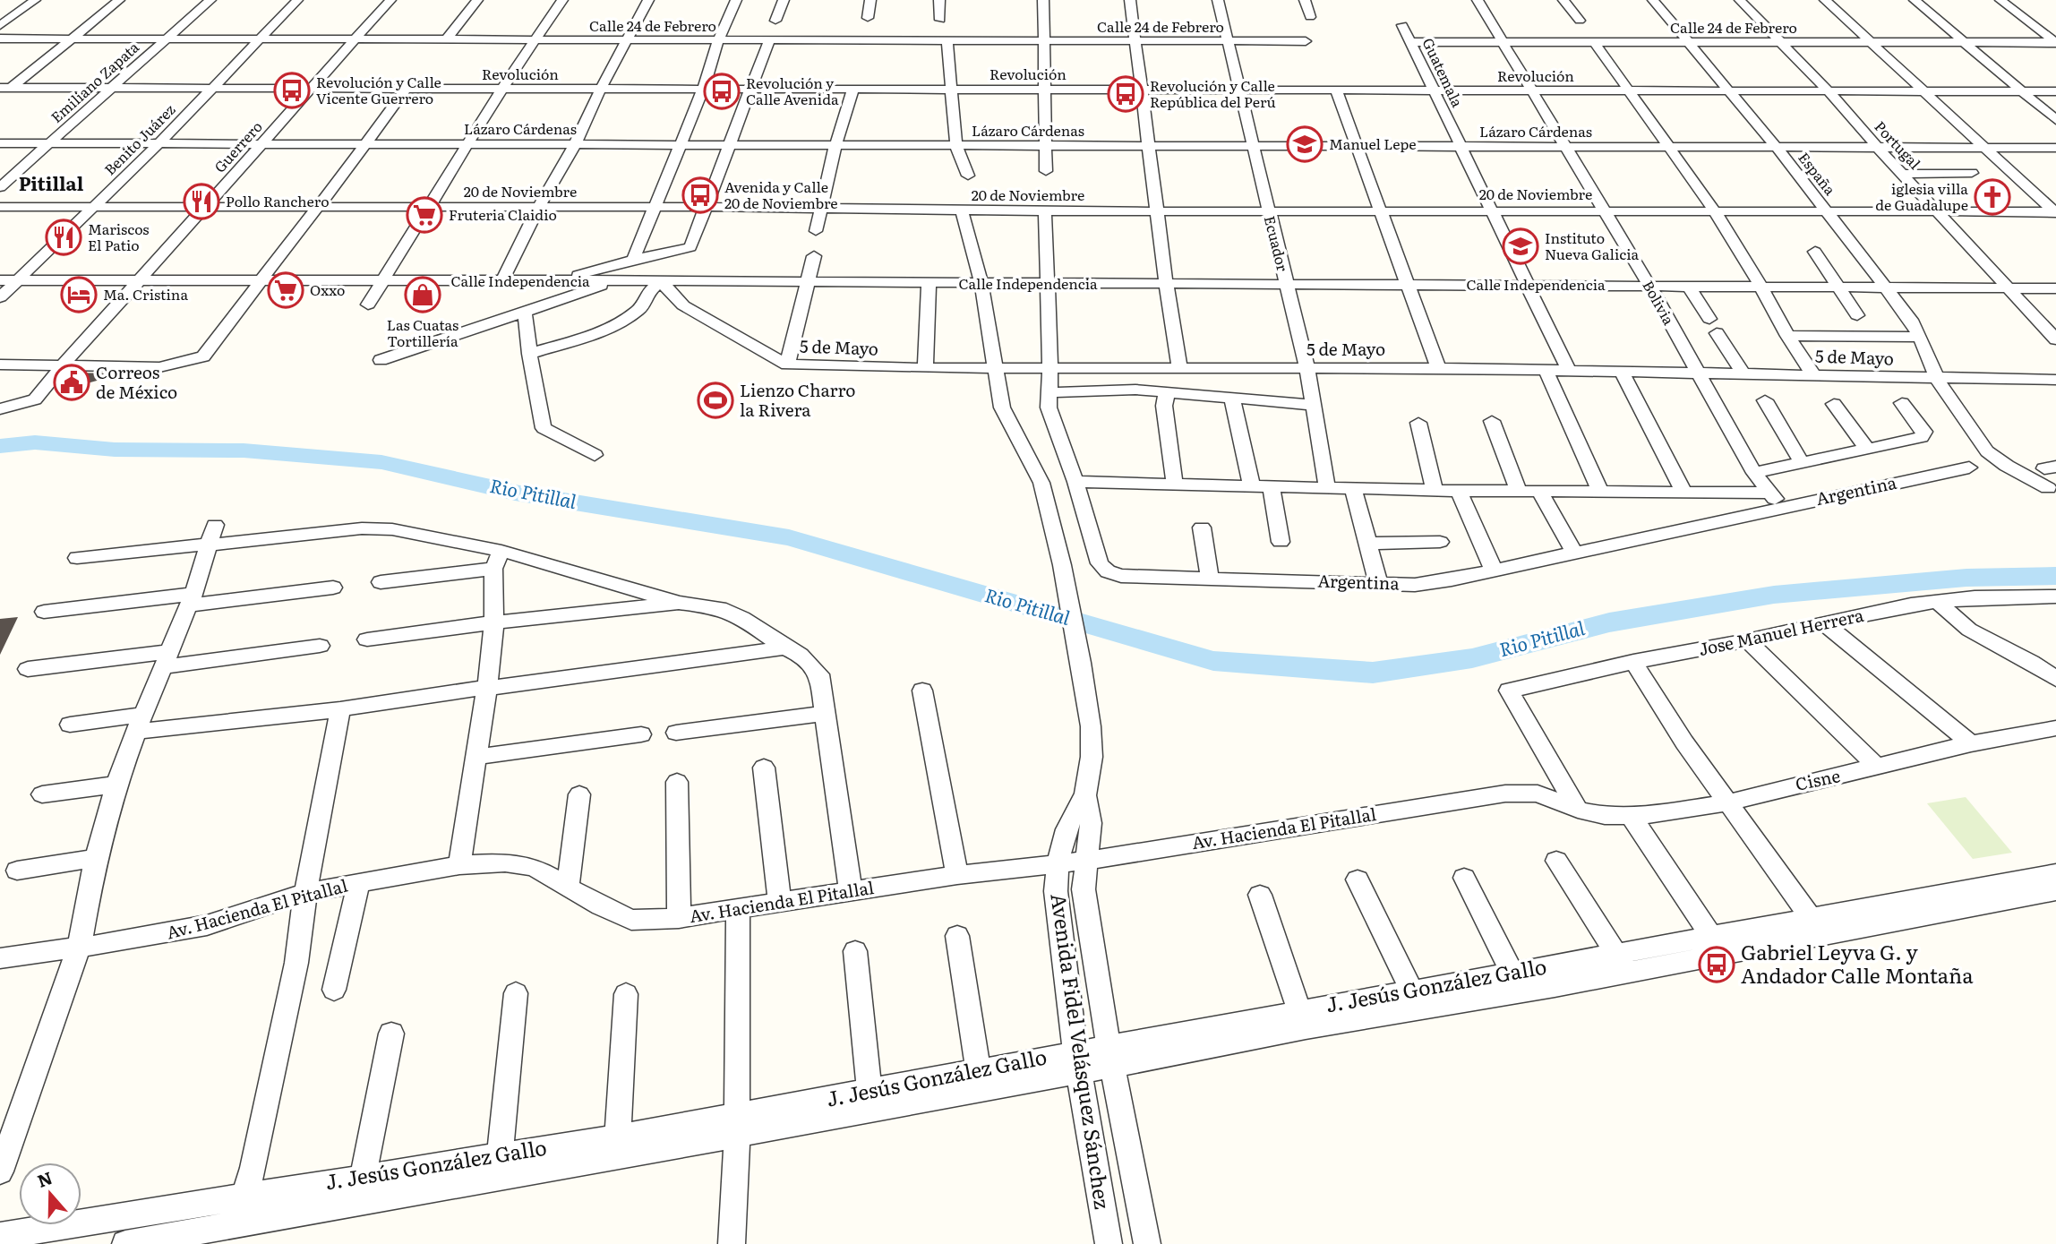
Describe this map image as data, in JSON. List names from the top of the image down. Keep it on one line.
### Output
{"streets":{"street":["Calle 24 de Febrero","Guatemala","Revolución","Emiliano Zapata","Lázaro Cárdenas","Benito Juárez","Portugal","Guerrero","España","20 de Noviembre","Ecuador","Calle Independencia","Bolivia","5 de Mayo","Argentina","Jose Manuel Herrera","Cisne","Av. Hacienda El Pitallal","J. Jesús González Gallo","Avenida Fidel Velásquez Sánchez"]},"crossings":[["Calle 24 de Febrero","Guatemala"],["Calle 24 de Febrero","Emiliano Zapata"],["Calle 24 de Febrero","Benito Juárez"],["Calle 24 de Febrero","Portugal"],["Calle 24 de Febrero","Guerrero"],["Calle 24 de Febrero","España"],["Calle 24 de Febrero","Ecuador"],["Calle 24 de Febrero","Bolivia"],["Guatemala","Revolución"],["Guatemala","Lázaro Cárdenas"],["Guatemala","20 de Noviembre"],["Guatemala","Calle Independencia"],["Guatemala","5 de Mayo"],["Revolución","Emiliano Zapata"],["Revolución","Benito Juárez"],["Revolución","Portugal"],["Revolución","Guerrero"],["Revolución","España"],["Revolución","Ecuador"],["Revolución","Bolivia"],["Emiliano Zapata","Lázaro Cárdenas"],["Lázaro Cárdenas","Benito Juárez"],["Lázaro Cárdenas","Portugal"],["Lázaro Cárdenas","Guerrero"],["Lázaro Cárdenas","España"],["Lázaro Cárdenas","Ecuador"],["Lázaro Cárdenas","Bolivia"],["Benito Juárez","20 de Noviembre"],["Benito Juárez","Calle Independencia"],["Portugal","20 de Noviembre"],["Portugal","Calle Independencia"],["Guerrero","20 de Noviembre"],["Guerrero","Calle Independencia"],["España","20 de Noviembre"],["España","Calle Independencia"],["España","5 de Mayo"],["20 de Noviembre","Ecuador"],["20 de Noviembre","Bolivia"],["20 de Noviembre","Argentina"],["Ecuador","Calle Independencia"],["Ecuador","5 de Mayo"],["Calle Independencia","Bolivia"],["Calle Independencia","5 de Mayo"],["Calle Independencia","Argentina"],["Bolivia","5 de Mayo"],["Bolivia","Argentina"],["5 de Mayo","Argentina"],["Jose Manuel Herrera","Cisne"],["Jose Manuel Herrera","Av. Hacienda El Pitallal"],["Cisne","Av. Hacienda El Pitallal"],["Av. Hacienda El Pitallal","Avenida Fidel Velásquez Sánchez"],["J. Jesús González Gallo","Avenida Fidel Velásquez Sánchez"]],"districts":["Pitillal"],"water":["Rio Pitillal"],"places":{"bus stop":["Revolución y Calle Vicente Guerrero","Revolución y Calle Avenida","Revolución y Calle República del Perú","Avenida y Calle 20 de Noviembre","Gabriel Leyva G. y Andador Calle Montaña"],"school or university":["Manuel Lepe","Instituto Nueva Galicia"],"church":["iglesia villa de Guadalupe"],"restaurant":["Pollo Ranchero","Mariscos El Patio"],"supermarket":["Fruteria Claidio","Oxxo"],"hotel":["Ma. Cristina"],"shop":["Las Cuatas Tortillería"],"public building":["Correos de México"],"sports":["Lienzo Charro la Rivera"]},"north":"top"}
